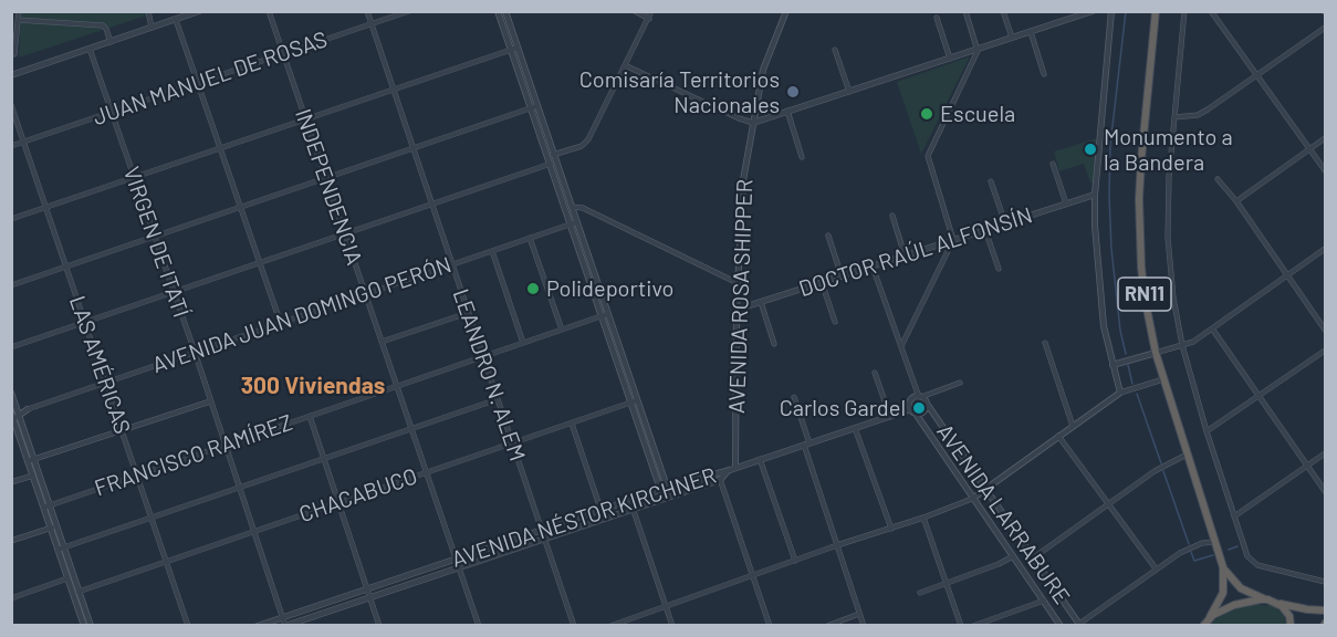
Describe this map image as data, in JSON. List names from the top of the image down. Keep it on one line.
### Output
{"streets":{"highway":["RN11"],"street":["JUAN MANUEL DE ROSAS","INDEPENDENCIA","VIRGEN DE ITATÍ","DOCTOR RAÚL ALFONSÍN","AVENIDA ROSA SHIPPER","AVENIDA JUAN DOMINGO PERÓN","LAS AMÉRICAS","LEANDRO N. ALEM","FRANCISCO RAMÍREZ","CHACABUCO","AVENIDA LARRABURE","AVENIDA NÉSTOR KIRCHNER"]},"crossings":[["JUAN MANUEL DE ROSAS","INDEPENDENCIA"],["JUAN MANUEL DE ROSAS","VIRGEN DE ITATÍ"],["JUAN MANUEL DE ROSAS","LAS AMÉRICAS"],["JUAN MANUEL DE ROSAS","LEANDRO N. ALEM"],["INDEPENDENCIA","AVENIDA JUAN DOMINGO PERÓN"],["INDEPENDENCIA","FRANCISCO RAMÍREZ"],["INDEPENDENCIA","CHACABUCO"],["INDEPENDENCIA","AVENIDA NÉSTOR KIRCHNER"],["VIRGEN DE ITATÍ","AVENIDA JUAN DOMINGO PERÓN"],["VIRGEN DE ITATÍ","FRANCISCO RAMÍREZ"],["VIRGEN DE ITATÍ","CHACABUCO"],["VIRGEN DE ITATÍ","AVENIDA NÉSTOR KIRCHNER"],["DOCTOR RAÚL ALFONSÍN","AVENIDA ROSA SHIPPER"],["AVENIDA ROSA SHIPPER","AVENIDA NÉSTOR KIRCHNER"],["AVENIDA JUAN DOMINGO PERÓN","LAS AMÉRICAS"],["AVENIDA JUAN DOMINGO PERÓN","LEANDRO N. ALEM"],["LAS AMÉRICAS","FRANCISCO RAMÍREZ"],["LAS AMÉRICAS","CHACABUCO"],["LEANDRO N. ALEM","FRANCISCO RAMÍREZ"],["LEANDRO N. ALEM","CHACABUCO"],["LEANDRO N. ALEM","AVENIDA NÉSTOR KIRCHNER"],["AVENIDA LARRABURE","AVENIDA NÉSTOR KIRCHNER"]],"districts":["300 Viviendas"],"places":["Comisaría Territorios Nacionales","Escuela","Monumento a la Bandera","Polideportivo","Carlos Gardel"]}
